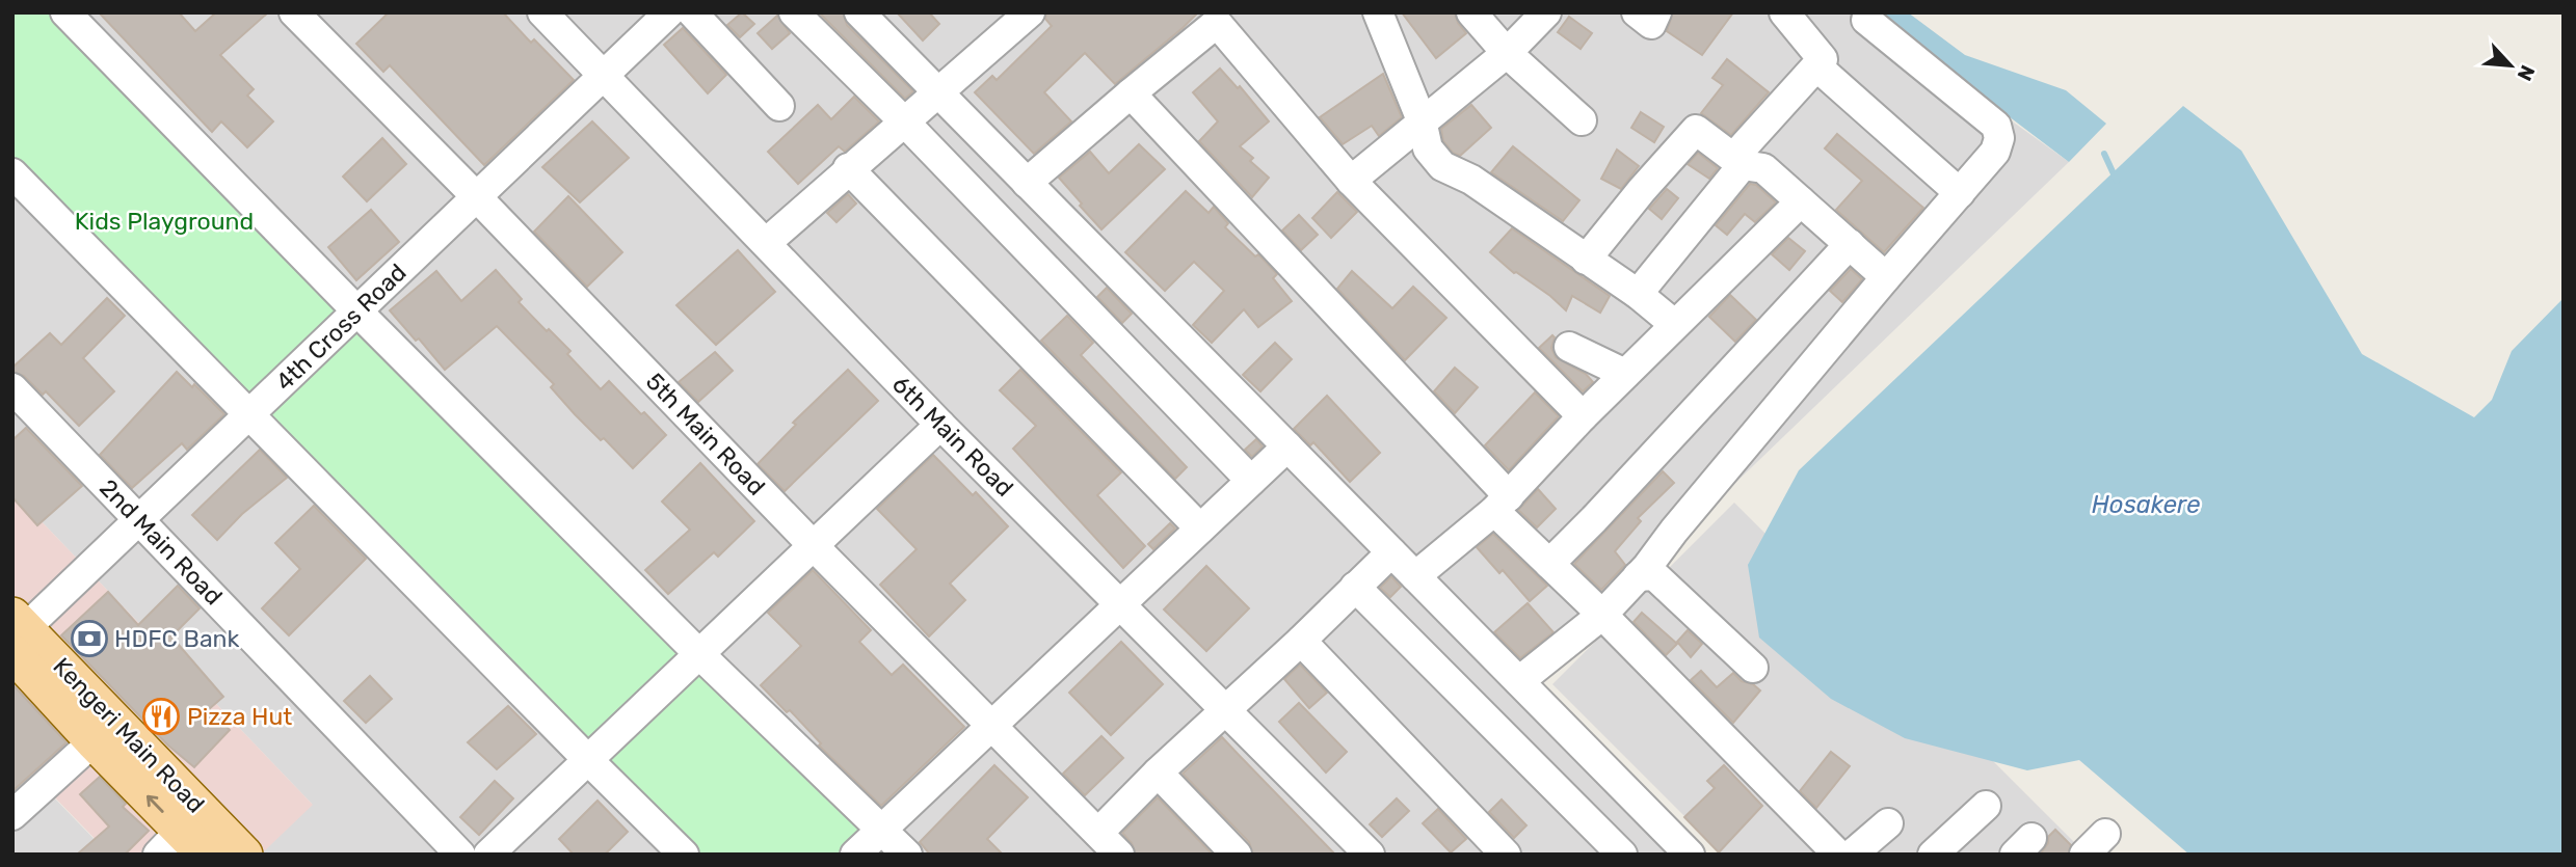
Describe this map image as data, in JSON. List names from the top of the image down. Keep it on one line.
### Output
{"streets":{"main road":["Kengeri Main Road"],"street":["4th Cross Road","5th Main Road","6th Main Road","2nd Main Road"]},"crossings":[["4th Cross Road","5th Main Road"],["4th Cross Road","6th Main Road"],["4th Cross Road","2nd Main Road"],["4th Cross Road","Kengeri Main Road"]],"water":["Hosakere"],"parks":["Kids Playground"],"places":{"bank":["HDFC Bank"],"restaurant":["Pizza Hut"]},"north":"bottom right"}
